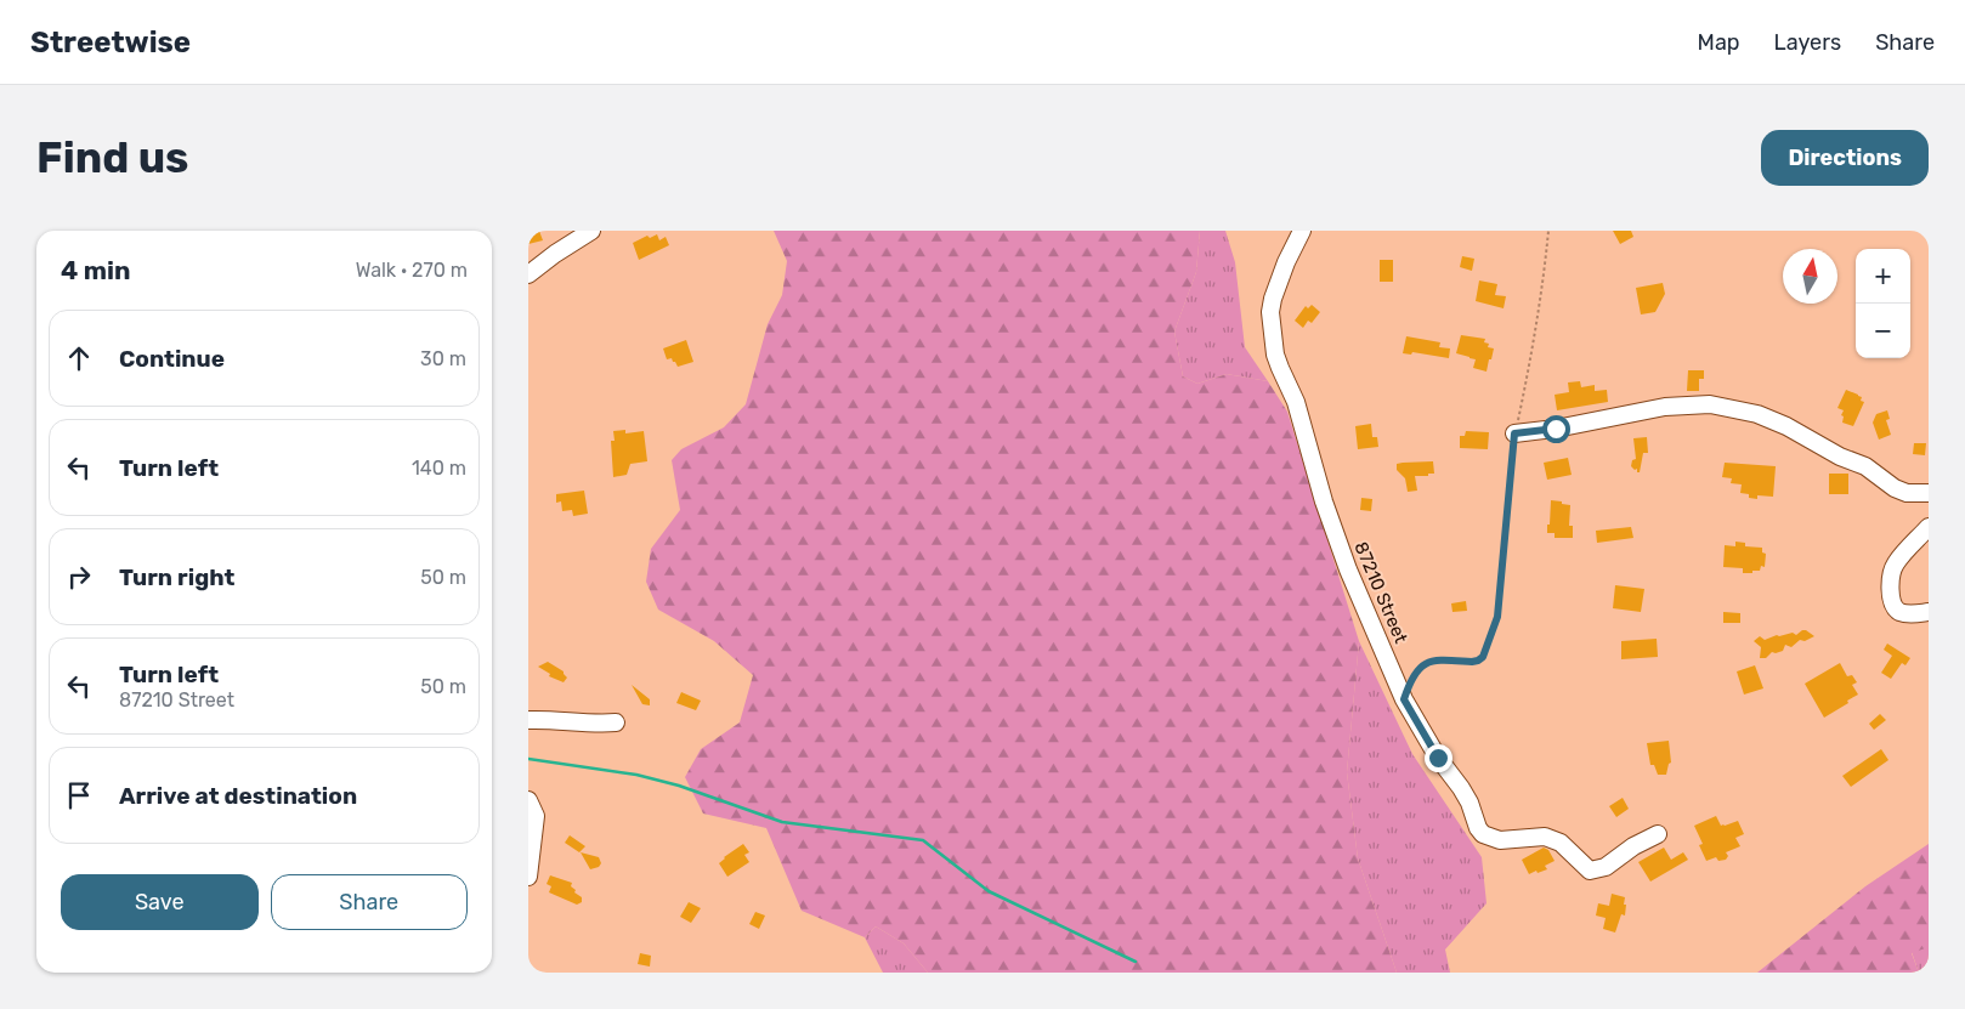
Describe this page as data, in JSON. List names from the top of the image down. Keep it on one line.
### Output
{"streets":{"street":["87210 Street"]},"north":"top","page":{"header":"Streetwise","nav":["Map","Layers","Share"],"buttons":["Directions",["Save","Share"]],"title":"Find us","heading":["4 min","Walk · 270 m"],"map_buttons":["+","−"],"list":[["Continue","30 m"],["Turn left","140 m"],["Turn right","50 m"],["Turn left","87210 Street","50 m"],"Arrive at destination"]}}
